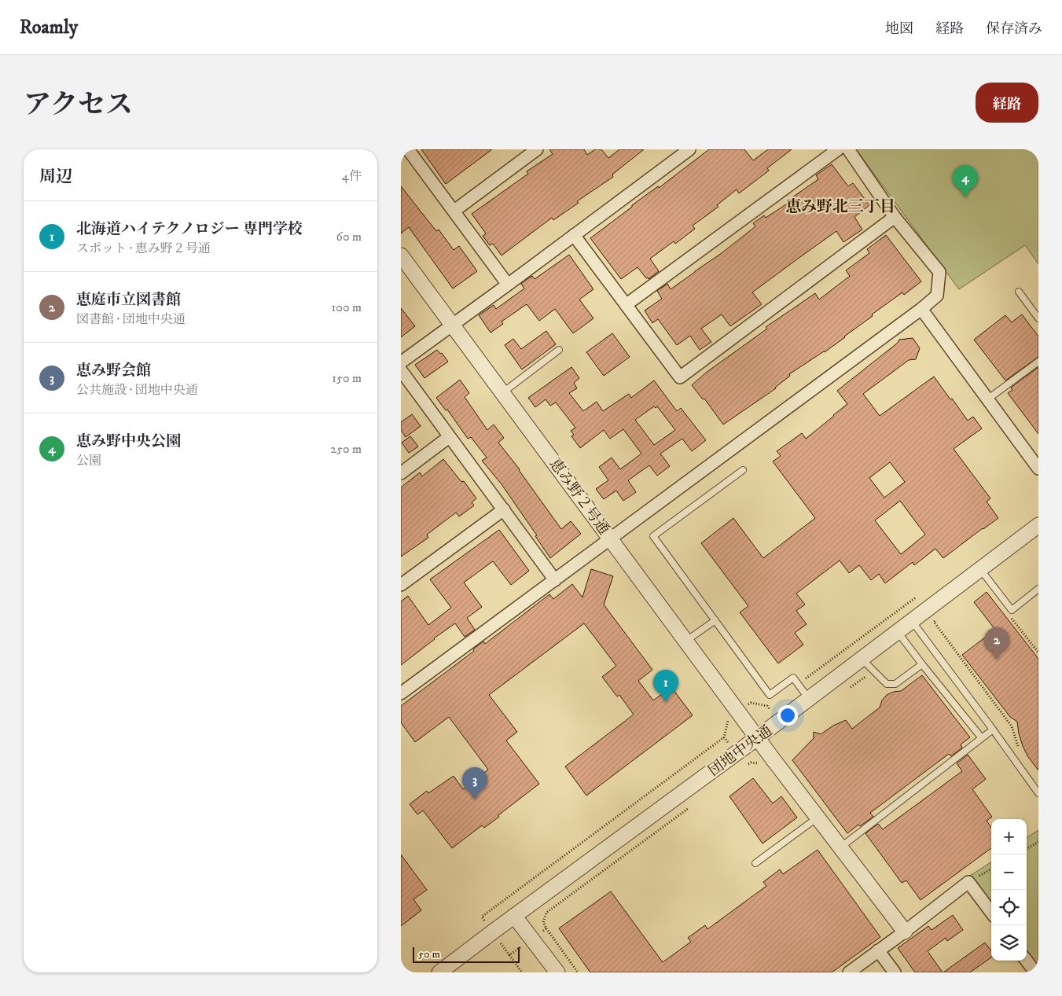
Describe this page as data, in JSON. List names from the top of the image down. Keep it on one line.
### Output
{"streets":{"street":["恵み野２号通","団地中央通"]},"crossings":[["恵み野２号通","団地中央通"]],"districts":["恵み野北三丁目"],"scale_bar":"50 m","page":{"header":"Roamly","nav":["地図","経路","保存済み"],"title":"アクセス","buttons":"経路","heading":["周辺","4件"],"pins":["4","2","1","3"],"list":[{"mark":"1","name":"北海道ハイテクノロジー 専門学校","note":"スポット · 恵み野２号通","value":"60 m"},{"mark":"2","name":"恵庭市立図書館","note":"図書館 · 団地中央通","value":"100 m"},{"mark":"3","name":"恵み野会館","note":"公共施設 · 団地中央通","value":"150 m"},{"mark":"4","name":"恵み野中央公園","note":"公園","value":"250 m"}],"map_buttons":["+","−"],"scale":"50 m"}}
